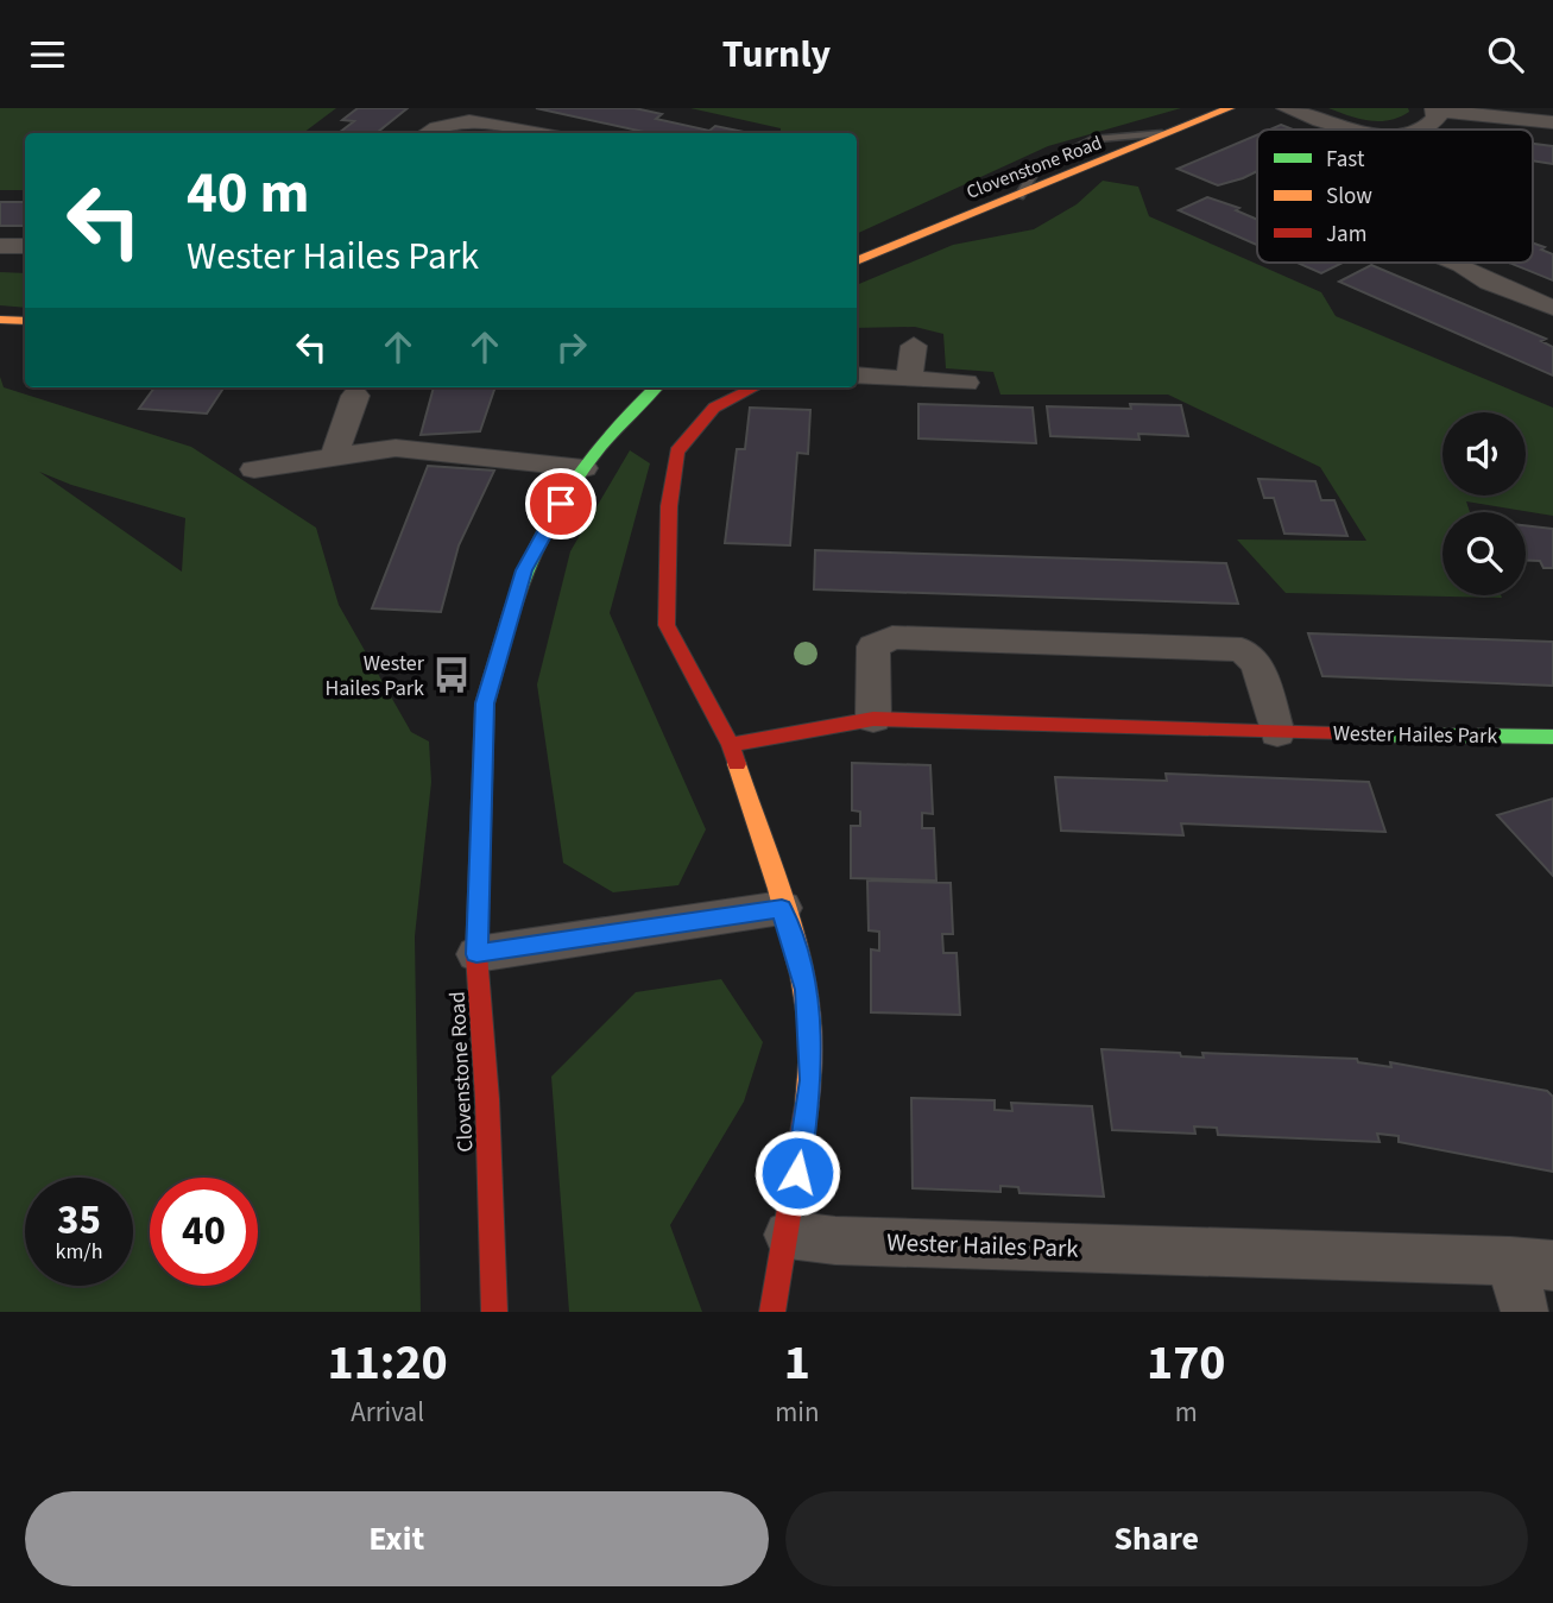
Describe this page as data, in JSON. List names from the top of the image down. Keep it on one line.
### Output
{"streets":{"street":["Clovenstone Road","Wester Hailes Park"]},"places":{"bus stop":["Wester Hailes Park"]},"legend":["Fast","Slow","Jam"],"page":{"header":"Turnly","turn":["40 m","Wester Hailes Park"],"speed":"35 km/h","limit":"40","eta":["11:20","Arrival","1","min","170","m"],"buttons":["Exit","Share"]}}
